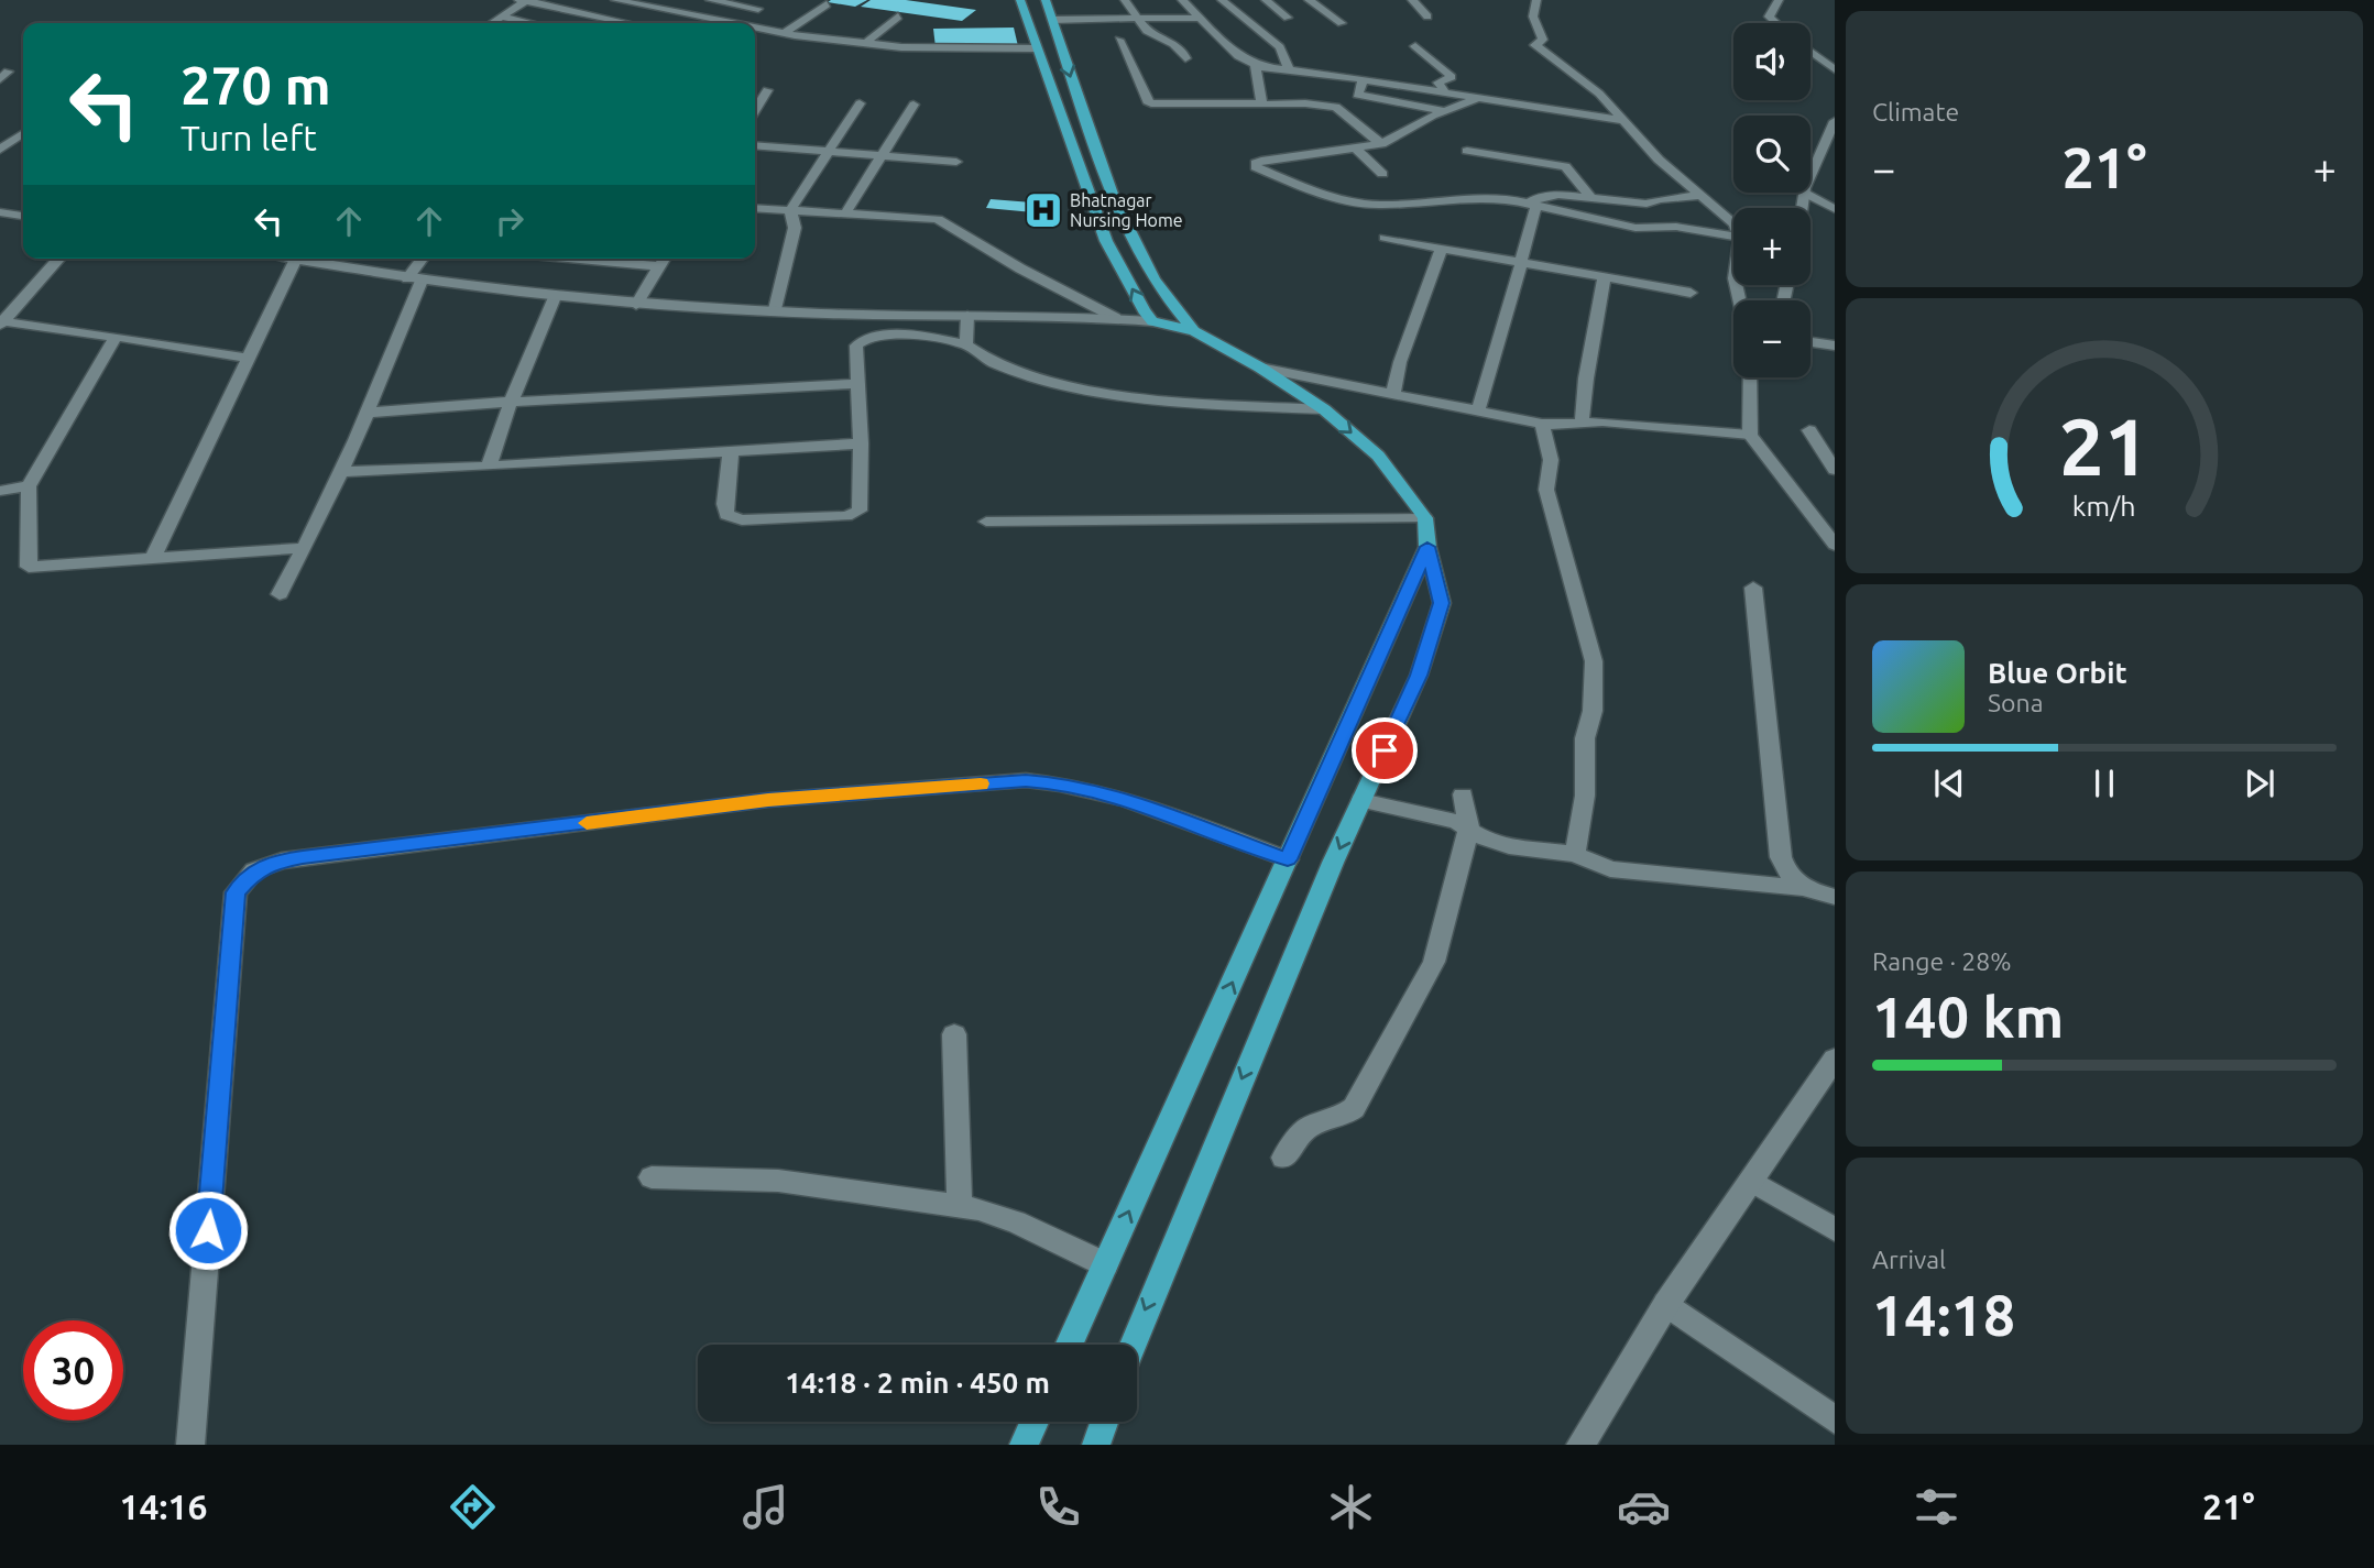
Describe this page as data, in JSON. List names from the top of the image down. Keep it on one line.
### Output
{"places":{"hospital":["Bhatnagar Nursing Home"]},"page":{"tile":["Climate",["Range · 28%","140 km"],["Arrival","14:18"]],"map_buttons":["+","−"],"turn":["270 m","Turn left"],"heat":["−","21°","+"],"song":["Blue Orbit","Sona"],"limit":"30","trip":"14:18 · 2 min · 450 m","tabs":["14:16","21°"],"gauge":["21","km/h"]}}
